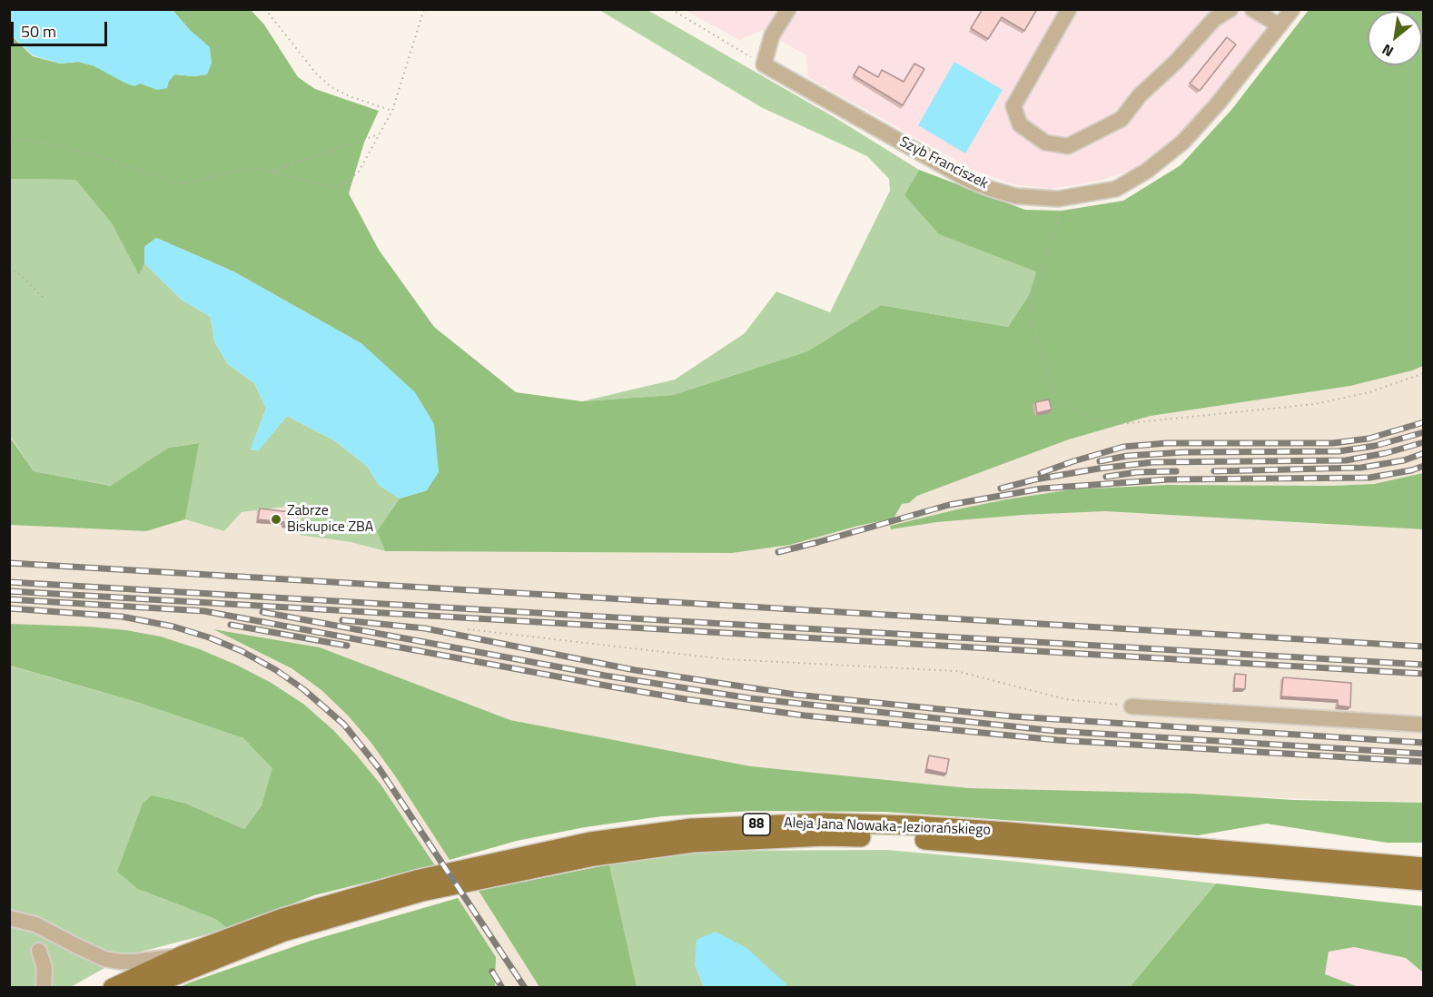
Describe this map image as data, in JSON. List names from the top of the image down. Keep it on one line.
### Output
{"streets":{"main road":["88","Aleja Jana Nowaka-Jeziorańskiego"],"street":["Szyb Franciszek"]},"places":["Zabrze Biskupice ZBA"],"scale_bar":"50 m","north":"bottom left"}
